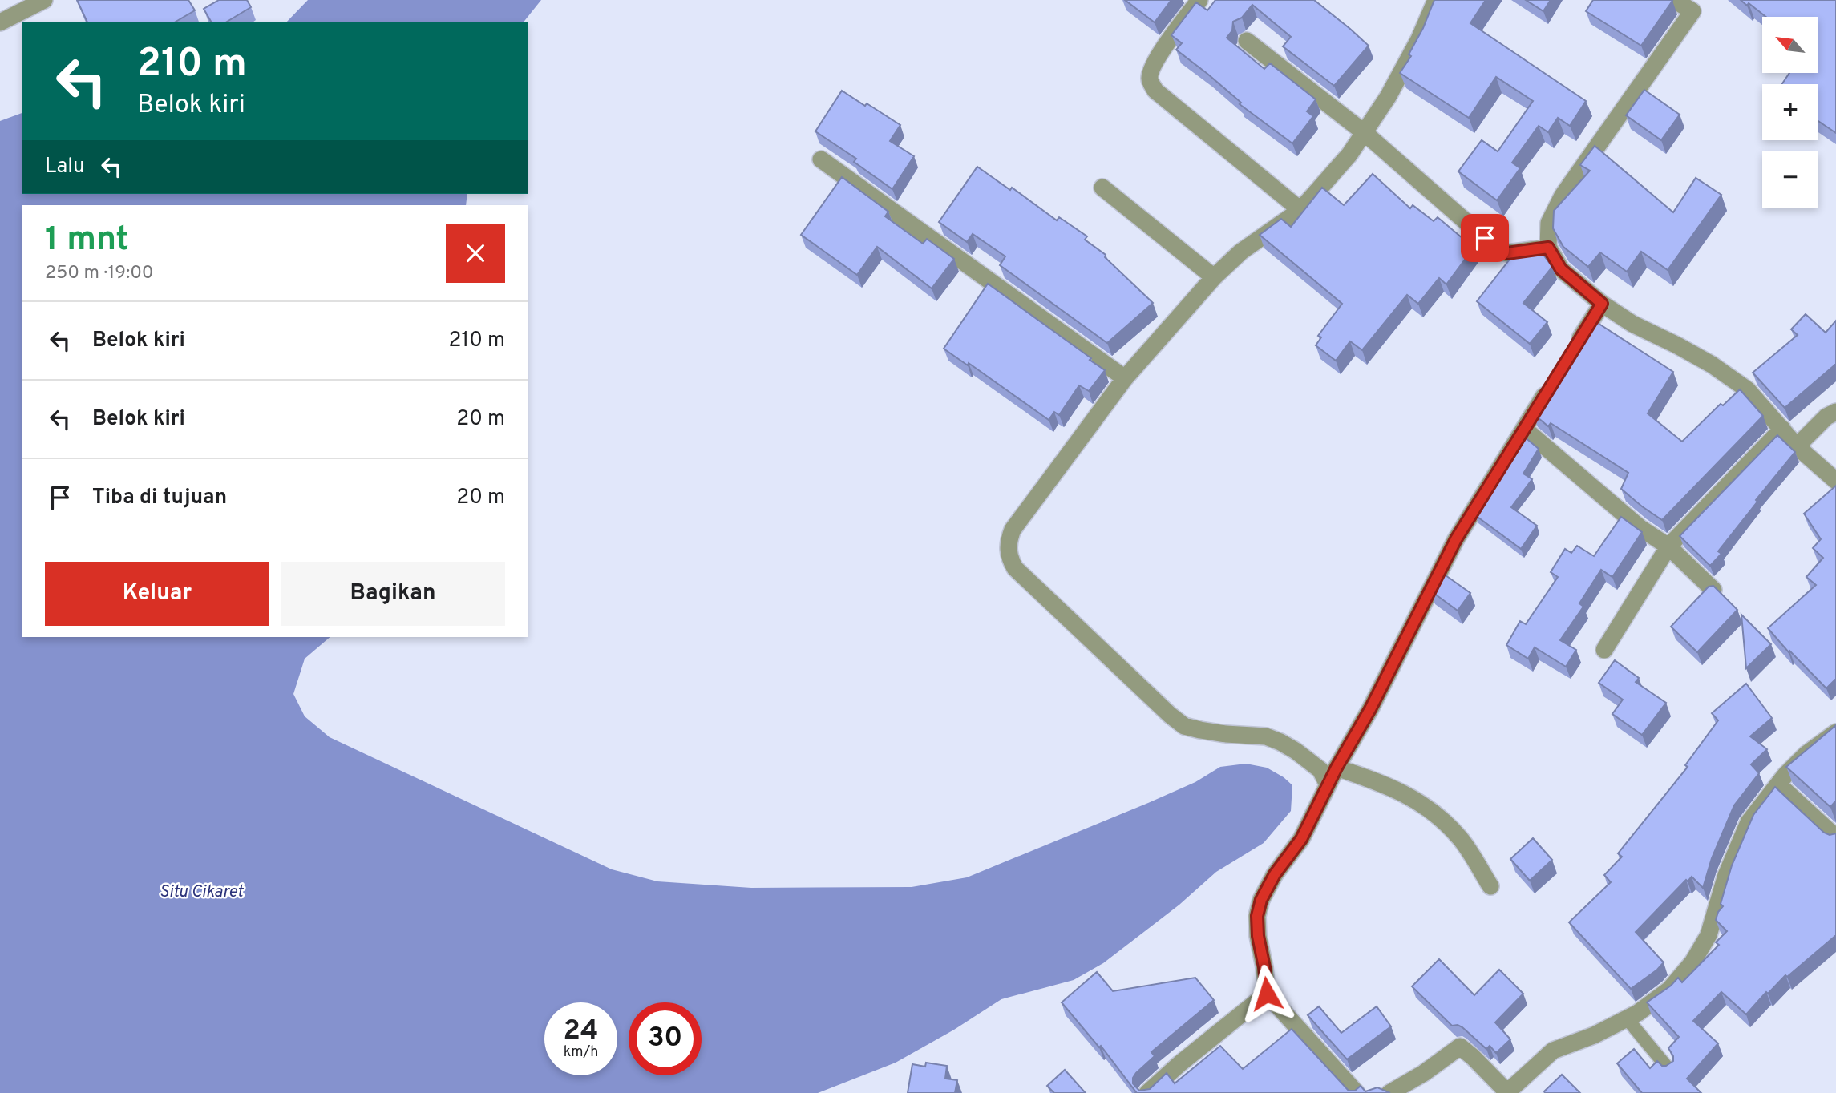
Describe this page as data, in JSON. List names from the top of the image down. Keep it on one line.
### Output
{"water":["Situ Cikaret"],"north":"top left","page":{"map_buttons":["+","−"],"turn":["210 m","Belok kiri"],"then":"Lalu","heading":["1 mnt","250 m · 19:00"],"list":[{"name":"Belok kiri","value":"210 m"},{"name":"Belok kiri","value":"20 m"},{"name":"Tiba di tujuan","value":"20 m"}],"buttons":["Keluar","Bagikan"],"speed":"24 km/h","limit":"30"}}
